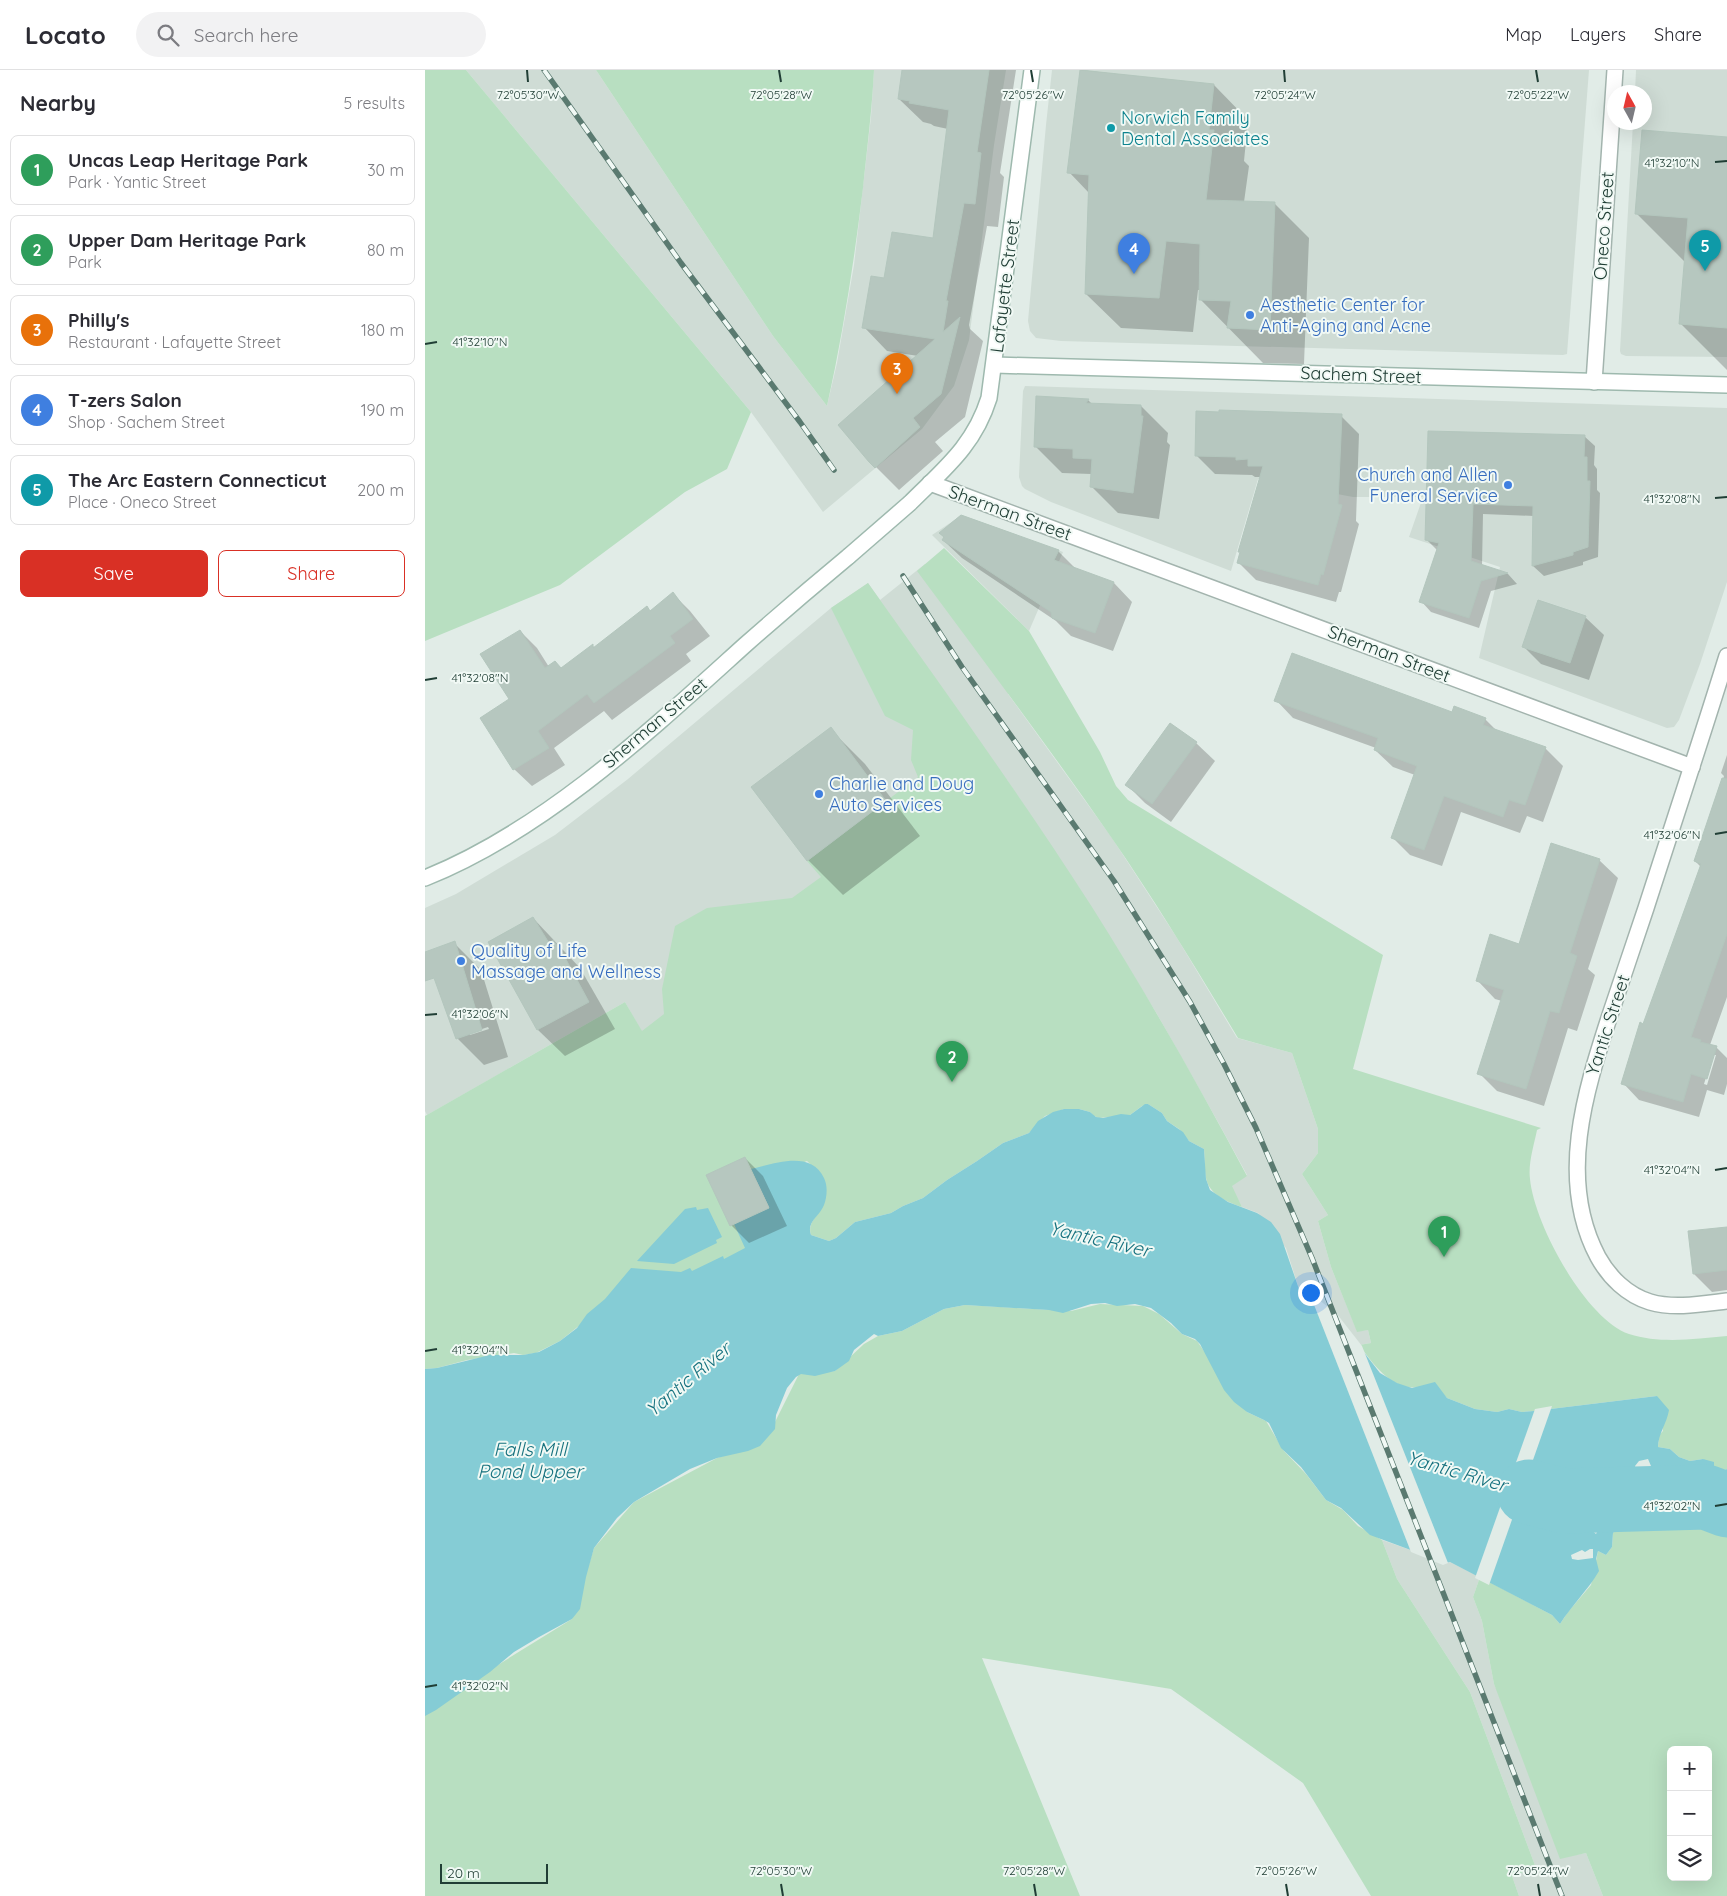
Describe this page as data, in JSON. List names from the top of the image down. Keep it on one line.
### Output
{"streets":{"street":["Oneco Street","Lafayette Street","Sachem Street","Sherman Street","Yantic Street"]},"crossings":[["Oneco Street","Sachem Street"],["Lafayette Street","Sachem Street"],["Lafayette Street","Sherman Street"],["Sherman Street","Yantic Street"]],"water":["Yantic River","Falls Mill Pond Upper"],"places":["Norwich Family Dental Associates","Aesthetic Center for Anti-Aging and Acne","Church and Allen Funeral Service","Charlie and Doug Auto Services","Quality of Life Massage and Wellness"],"scale_bar":"20 m","north":"top","page":{"header":"Locato","search":"Search here","nav":["Map","Layers","Share"],"heading":["Nearby","5 results"],"list":[{"mark":"1","name":"Uncas Leap Heritage Park","note":"Park · Yantic Street","value":"30 m"},{"mark":"2","name":"Upper Dam Heritage Park","note":"Park","value":"80 m"},{"mark":"3","name":"Philly's","note":"Restaurant · Lafayette Street","value":"180 m"},{"mark":"4","name":"T-zers Salon","note":"Shop · Sachem Street","value":"190 m"},{"mark":"5","name":"The Arc Eastern Connecticut","note":"Place · Oneco Street","value":"200 m"}],"pins":["5","4","3","2","1"],"buttons":["Save","Share"],"map_buttons":["+","−"],"scale":"20 m"},"coordinates":["72°05'30\"W","72°05'28\"W","72°05'26\"W","72°05'24\"W","72°05'22\"W","41°32'10\"N","41°32'08\"N","41°32'06\"N","41°32'04\"N","41°32'02\"N"]}
